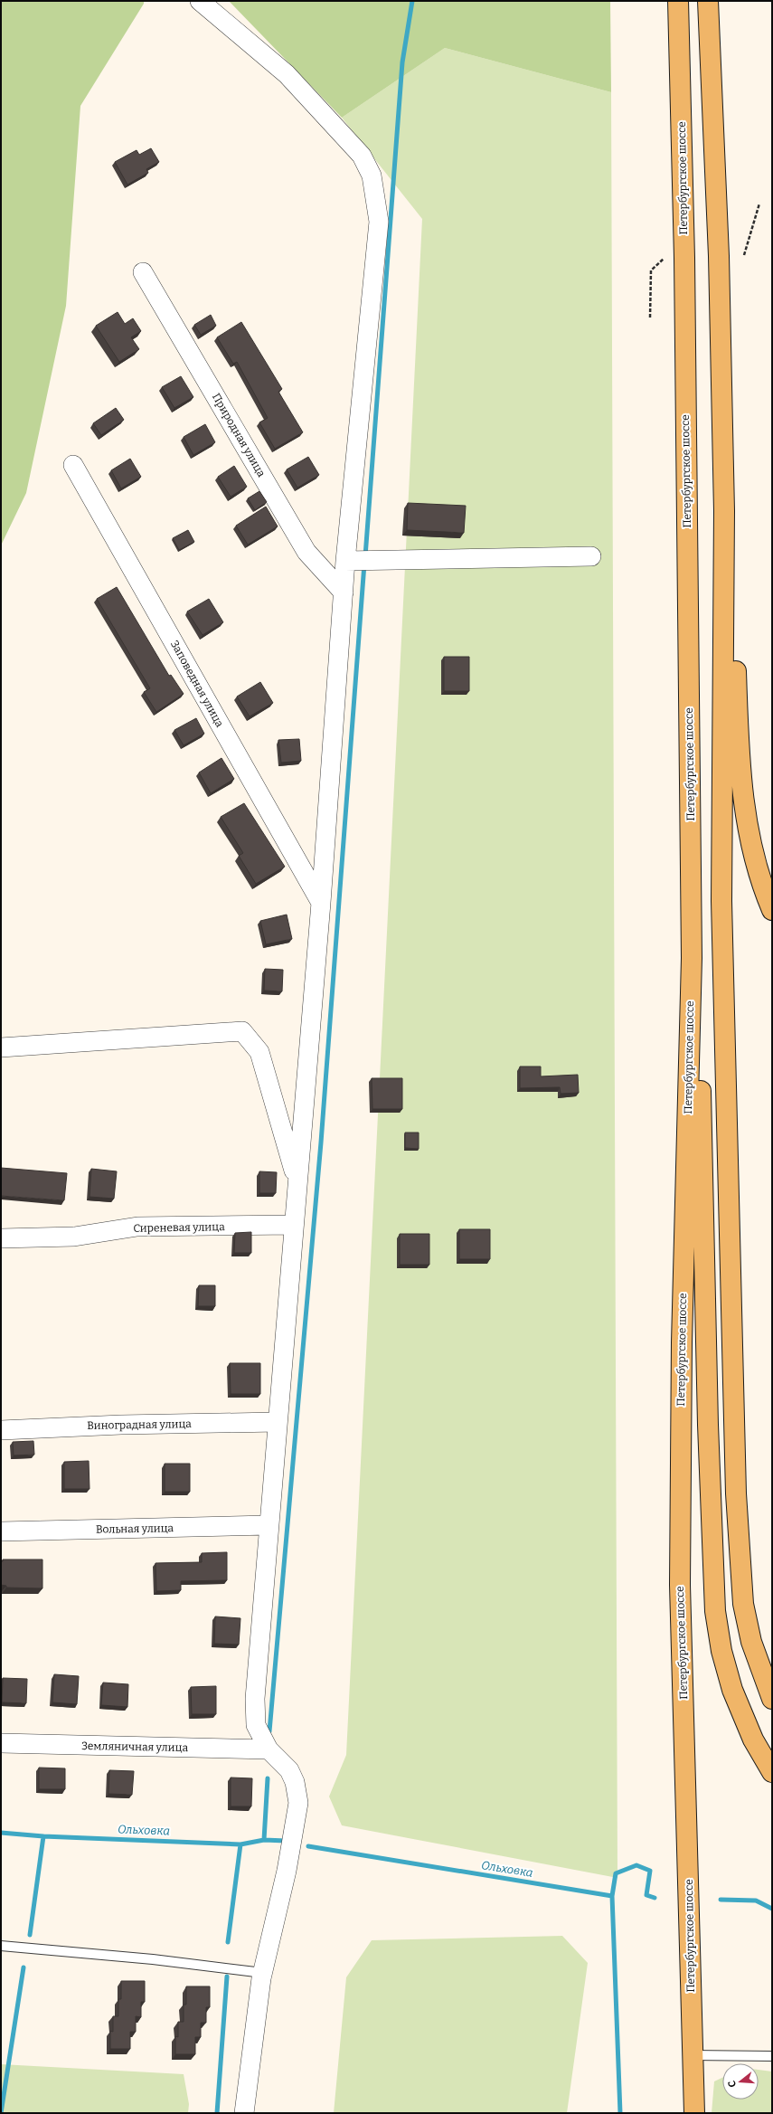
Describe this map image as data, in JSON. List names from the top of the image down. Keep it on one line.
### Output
{"streets":{"main road":["Петербургское шоссе"],"street":["Природная улица","Заповедная улица","Сиреневая улица","Виноградная улица","Вольная улица","Земляничная улица"]},"water":["Ольховка"],"north":"left"}
